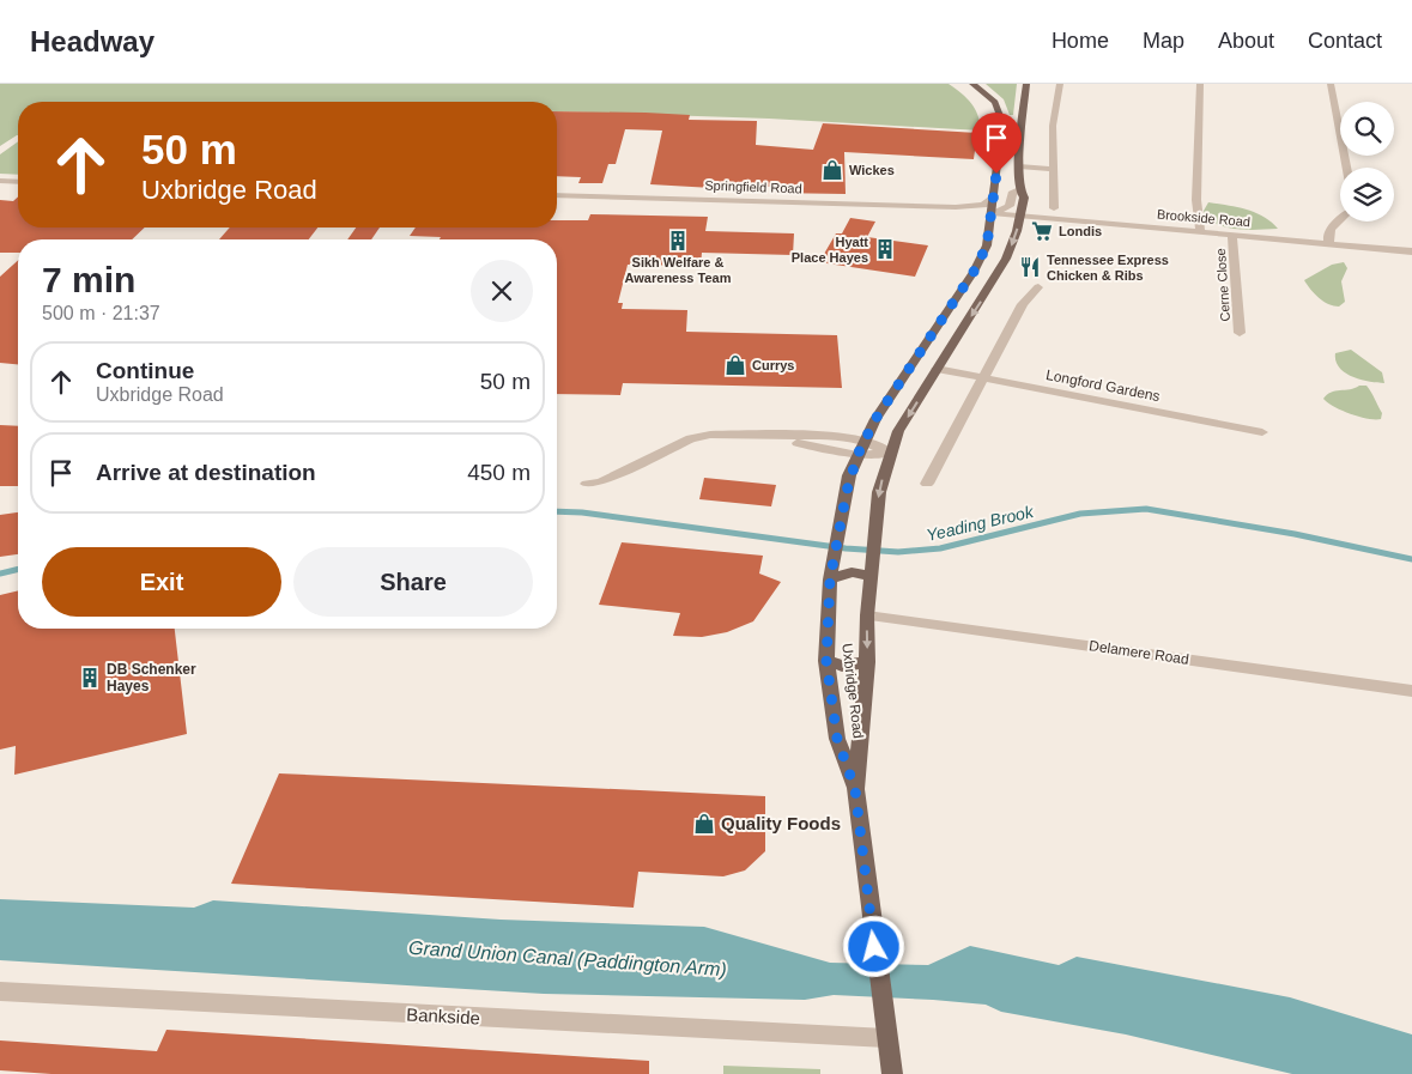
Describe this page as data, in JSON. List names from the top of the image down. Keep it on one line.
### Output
{"streets":{"main road":["Uxbridge Road"],"street":["Springfield Road","Brookside Road","Cerne Close","Longford Gardens","Delamere Road","Bankside"]},"crossings":[["Springfield Road","Brookside Road"],["Springfield Road","Uxbridge Road"],["Brookside Road","Cerne Close"],["Brookside Road","Uxbridge Road"],["Longford Gardens","Uxbridge Road"],["Delamere Road","Uxbridge Road"]],"water":["Yeading Brook","Grand Union Canal (Paddington Arm)"],"places":{"shop":["Wickes","Currys","Quality Foods"],"supermarket":["Londis"],"building":["Sikh Welfare & Awareness Team","Hyatt Place Hayes","DB Schenker Hayes"],"restaurant":["Tennessee Express Chicken & Ribs"]},"page":{"header":"Headway","nav":["Home","Map","About","Contact"],"turn":["50 m","Uxbridge Road"],"heading":["7 min","500 m · 21:37"],"list":[{"name":"Continue","note":"Uxbridge Road","value":"50 m"},{"name":"Arrive at destination","value":"450 m"}],"buttons":["Exit","Share"]}}
